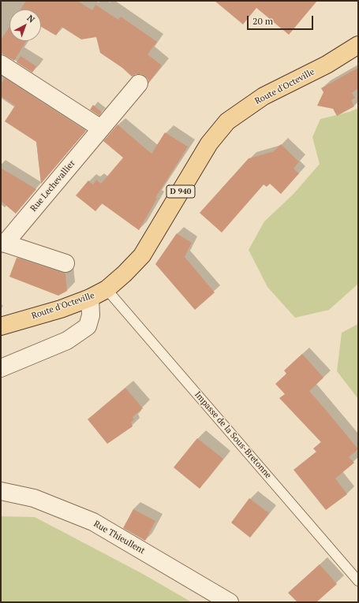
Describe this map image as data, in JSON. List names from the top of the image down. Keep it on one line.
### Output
{"streets":{"main road":["Route d'Octeville","D 940"],"street":["Rue Lechevallier","Rue Thieullent"],"lane":["Impasse de la Sous-Bretonne"]},"crossings":[["Route d'Octeville","Impasse de la Sous-Bretonne"]],"scale_bar":"20 m","north":"top right"}
